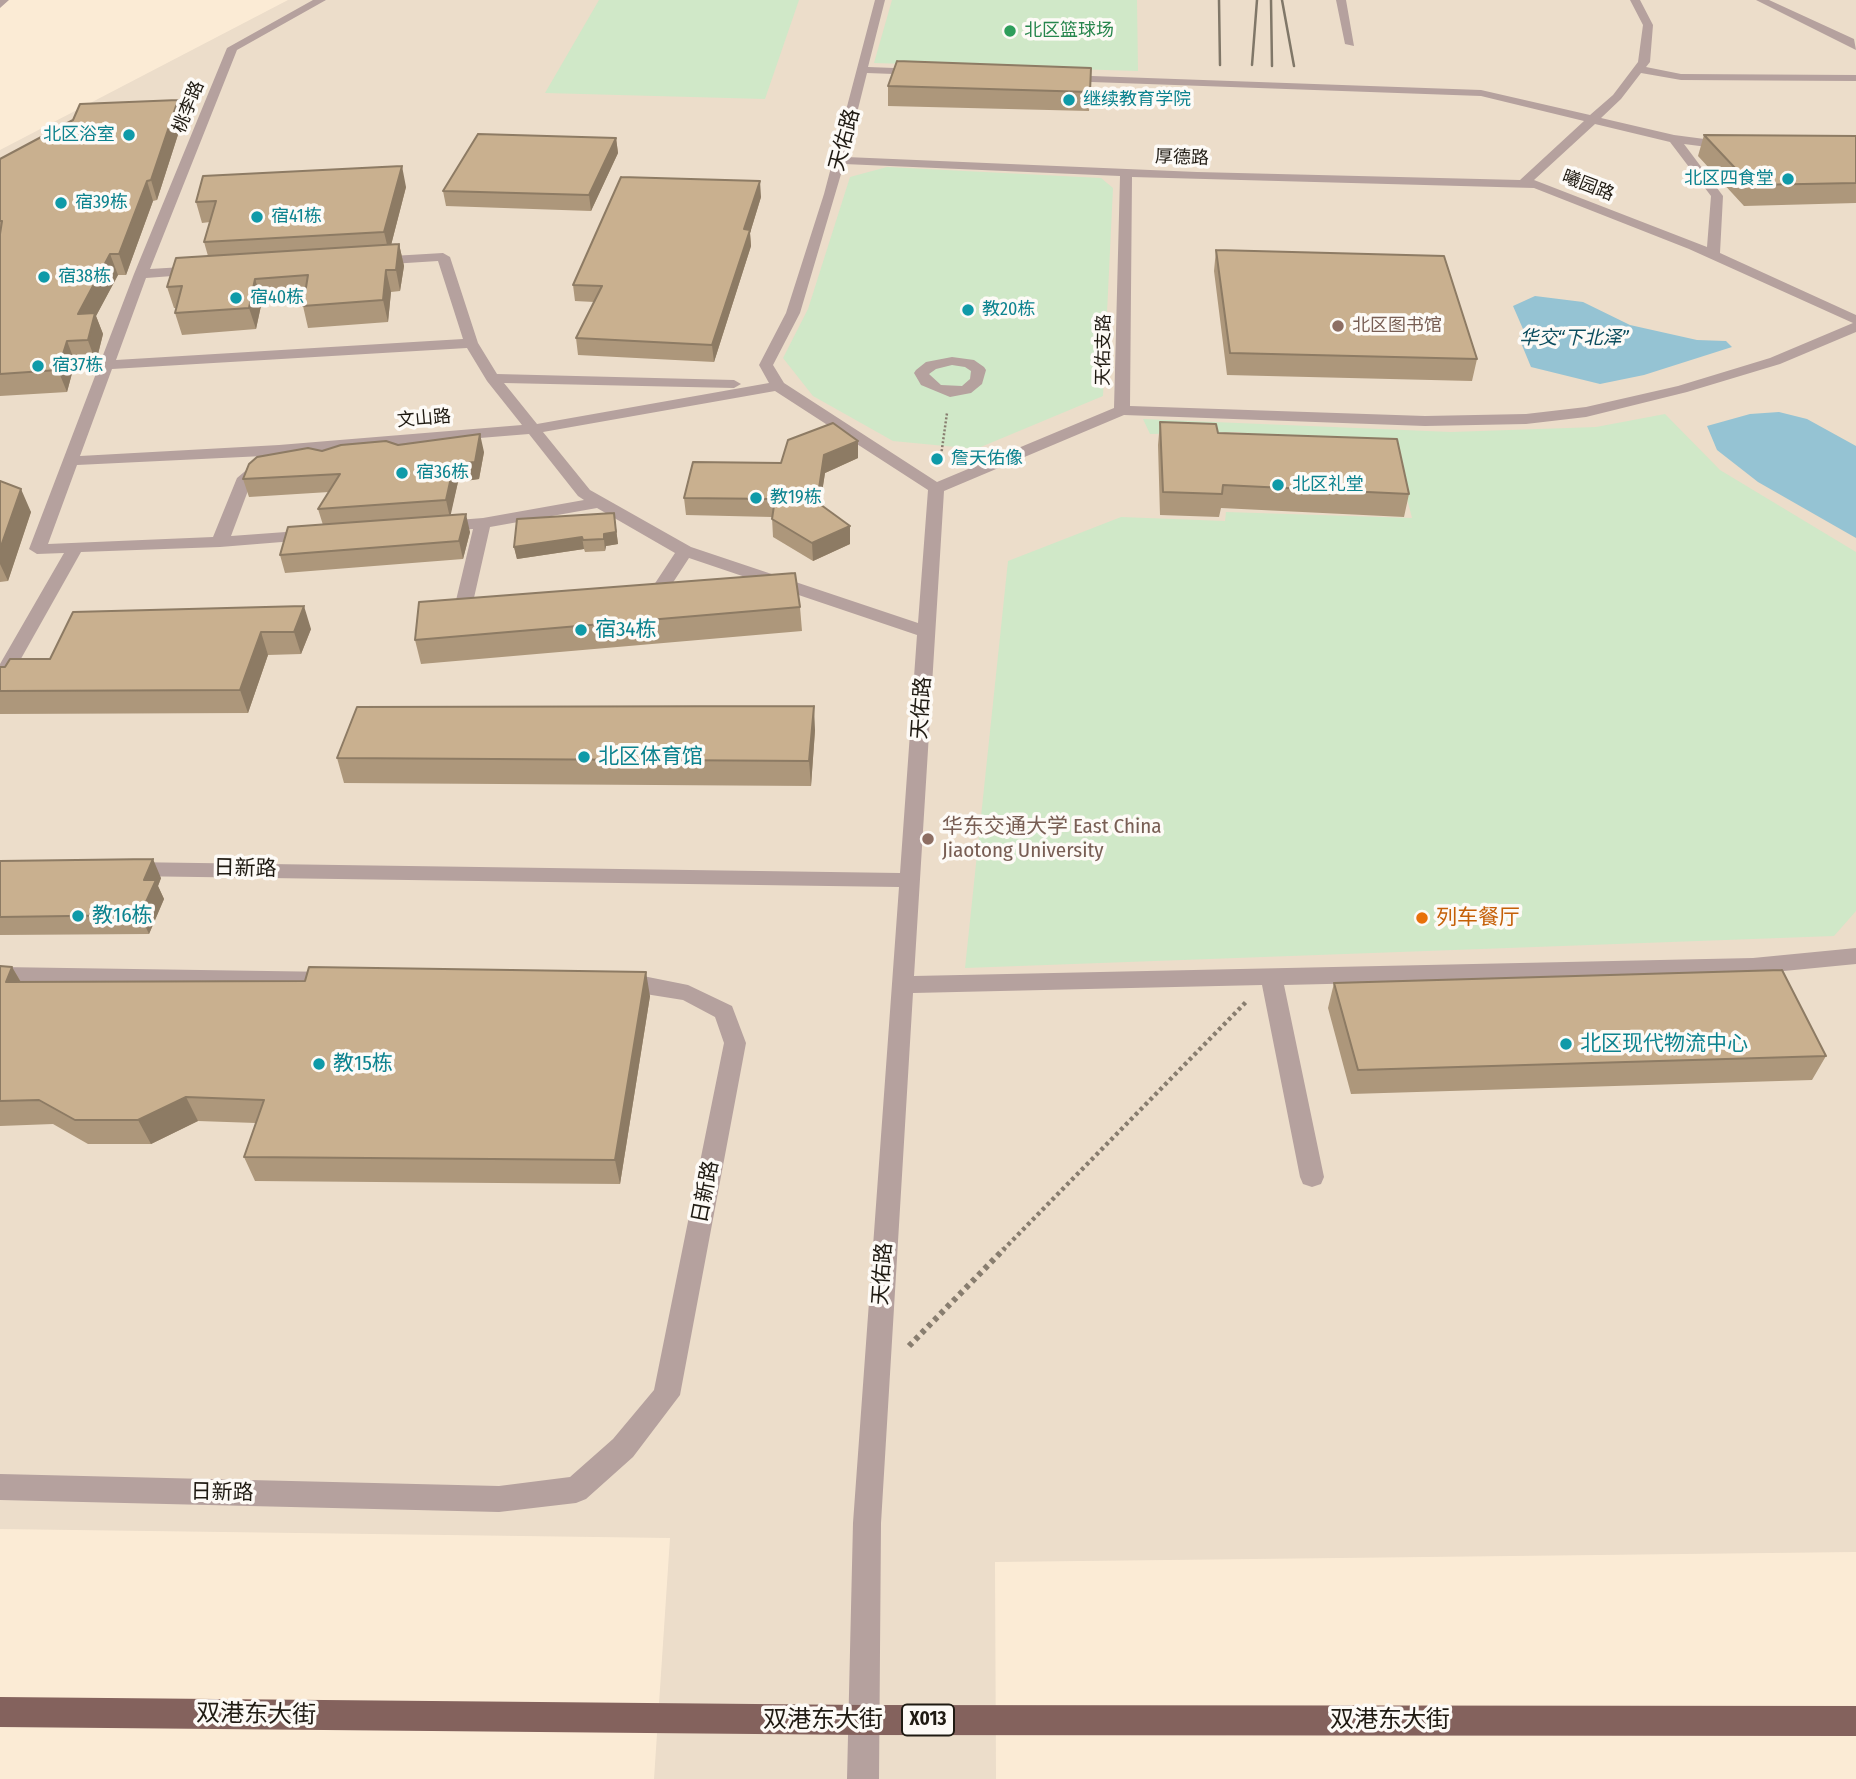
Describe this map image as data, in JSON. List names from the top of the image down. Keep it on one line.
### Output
{"streets":{"main road":["双港东大街","X013"],"street":["桃李路","天佑路","厚德路","曦园路","天佑支路","文山路","日新路"]},"crossings":[["桃李路","文山路"],["天佑路","厚德路"],["天佑路","天佑支路"],["天佑路","文山路"],["天佑路","日新路"],["天佑路","双港东大街"],["厚德路","曦园路"],["厚德路","天佑支路"]],"water":["华交“下北泽”"],"places":["北区篮球场","继续教育学院","北区浴室","北区四食堂","宿39栋","宿41栋","宿38栋","宿40栋","教20栋","北区图书馆","宿37栋","詹天佑像","宿36栋","北区礼堂","教19栋","宿34栋","北区体育馆","华东交通大学 East China Jiaotong University","教16栋","列车餐厅","北区现代物流中心","教15栋"]}
